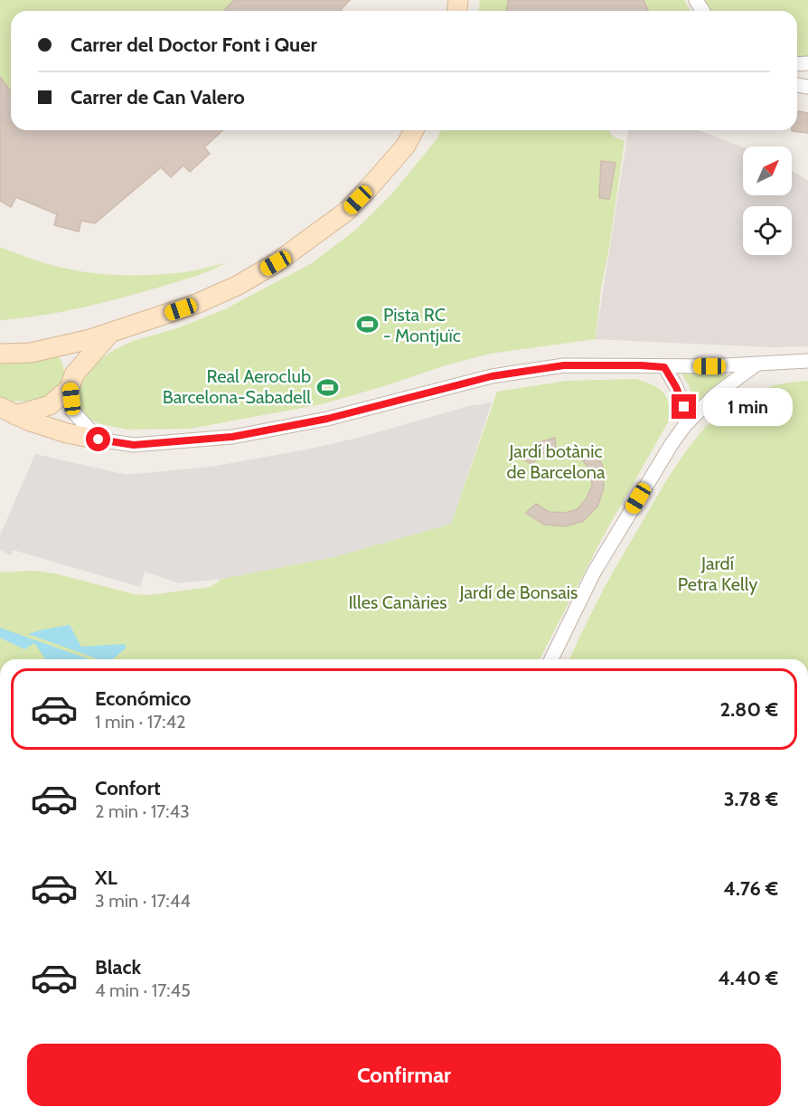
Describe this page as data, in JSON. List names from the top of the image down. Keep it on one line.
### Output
{"parks":["Jardí botànic de Barcelona","Jardí Petra Kelly","Jardí de Bonsais","Illes Canàries"],"places":{"sports":["Pista RC - Montjuïc","Real Aeroclub Barcelona-Sabadell"]},"north":"top right","page":{"banner":["Carrer del Doctor Font i Quer","Carrer de Can Valero"],"bubble":"1 min","list":[{"name":"Económico","note":"1 min · 17:42","value":"2.80 €"},{"name":"Confort","note":"2 min · 17:43","value":"3.78 €"},{"name":"XL","note":"3 min · 17:44","value":"4.76 €"},{"name":"Black","note":"4 min · 17:45","value":"4.40 €"}],"buttons":"Confirmar"}}
